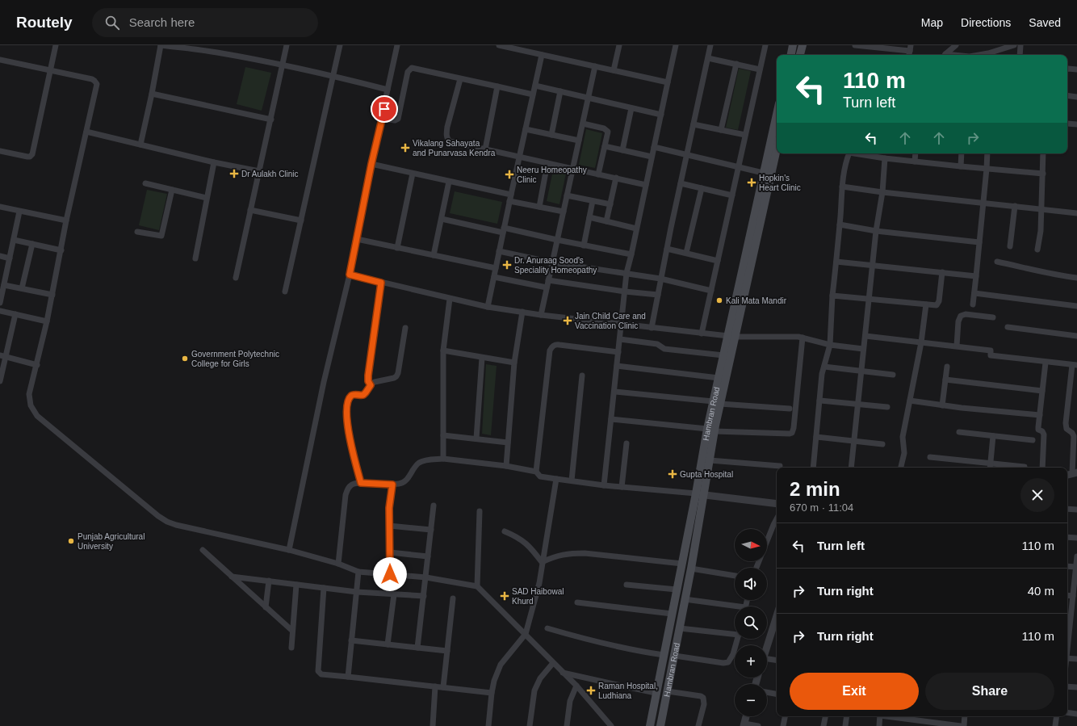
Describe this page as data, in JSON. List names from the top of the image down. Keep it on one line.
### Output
{"streets":{"main road":["Hambran Road"]},"places":{"health":["Vikalang Sahayata and Punarvasa Kendra","Dr Aulakh Clinic","Neeru Homeopathy Clinic","Hopkin's Heart Clinic","Dr. Anuraag Sood's Speciality Homeopathy","Jain Child Care and Vaccination Clinic","Gupta Hospital","SAD Haibowal Khurd","Raman Hospital, Ludhiana"],"other":["Kali Mata Mandir","Government Polytechnic College for Girls","Punjab Agricultural University"]},"north":"right","page":{"header":"Routely","search":"Search here","nav":["Map","Directions","Saved"],"turn":["110 m","Turn left"],"heading":["2 min","670 m · 11:04"],"list":[{"name":"Turn left","value":"110 m"},{"name":"Turn right","value":"40 m"},{"name":"Turn right","value":"110 m"}],"map_buttons":["+","−"],"buttons":["Exit","Share"]}}
